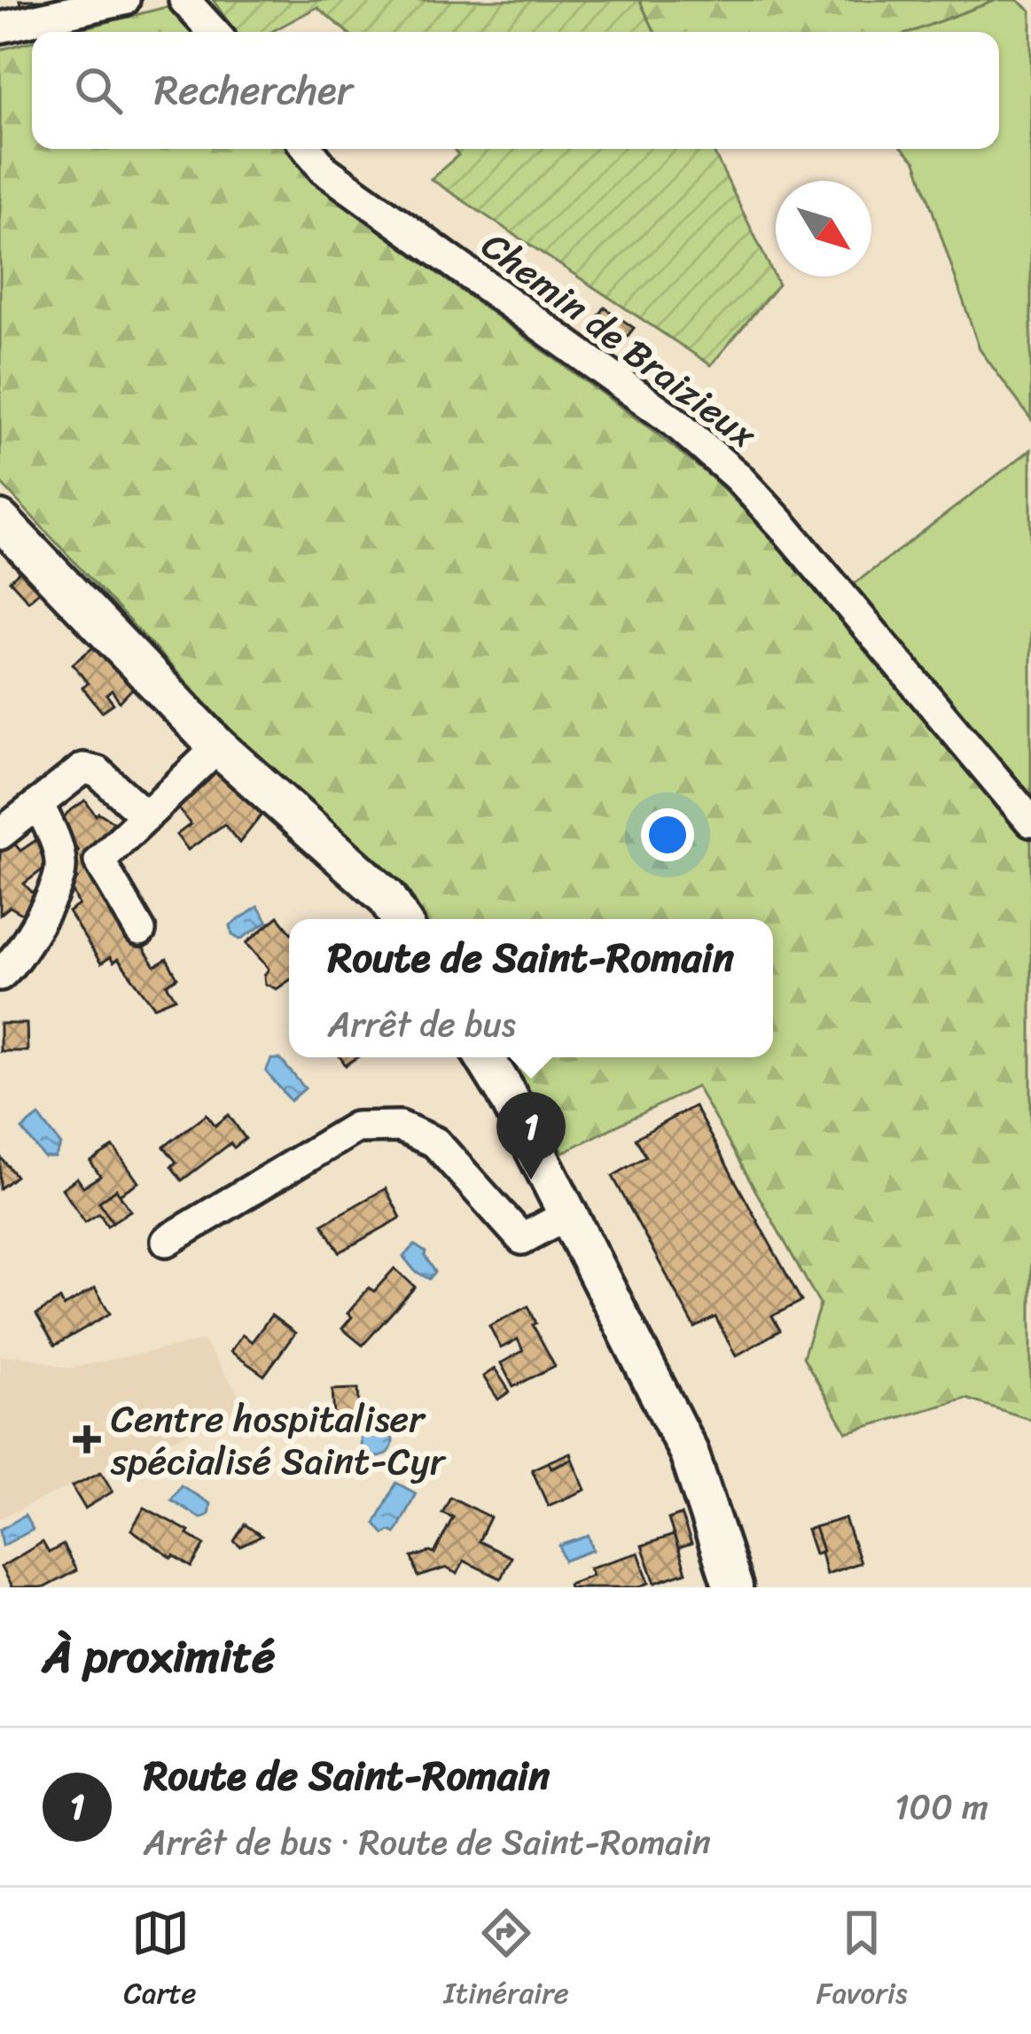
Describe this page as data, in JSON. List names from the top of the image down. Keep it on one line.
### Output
{"streets":{"street":["Chemin de Braizieux"]},"places":{"health":["Centre hospitaliser spécialisé Saint-Cyr"]},"north":"bottom right","page":{"search":"Rechercher","popup":["Route de Saint-Romain","Arrêt de bus"],"pins":"1","heading":"À proximité","list":[{"mark":"1","name":"Route de Saint-Romain","note":"Arrêt de bus · Route de Saint-Romain","value":"100 m"}],"nav":["Carte","Itinéraire","Favoris"]}}
